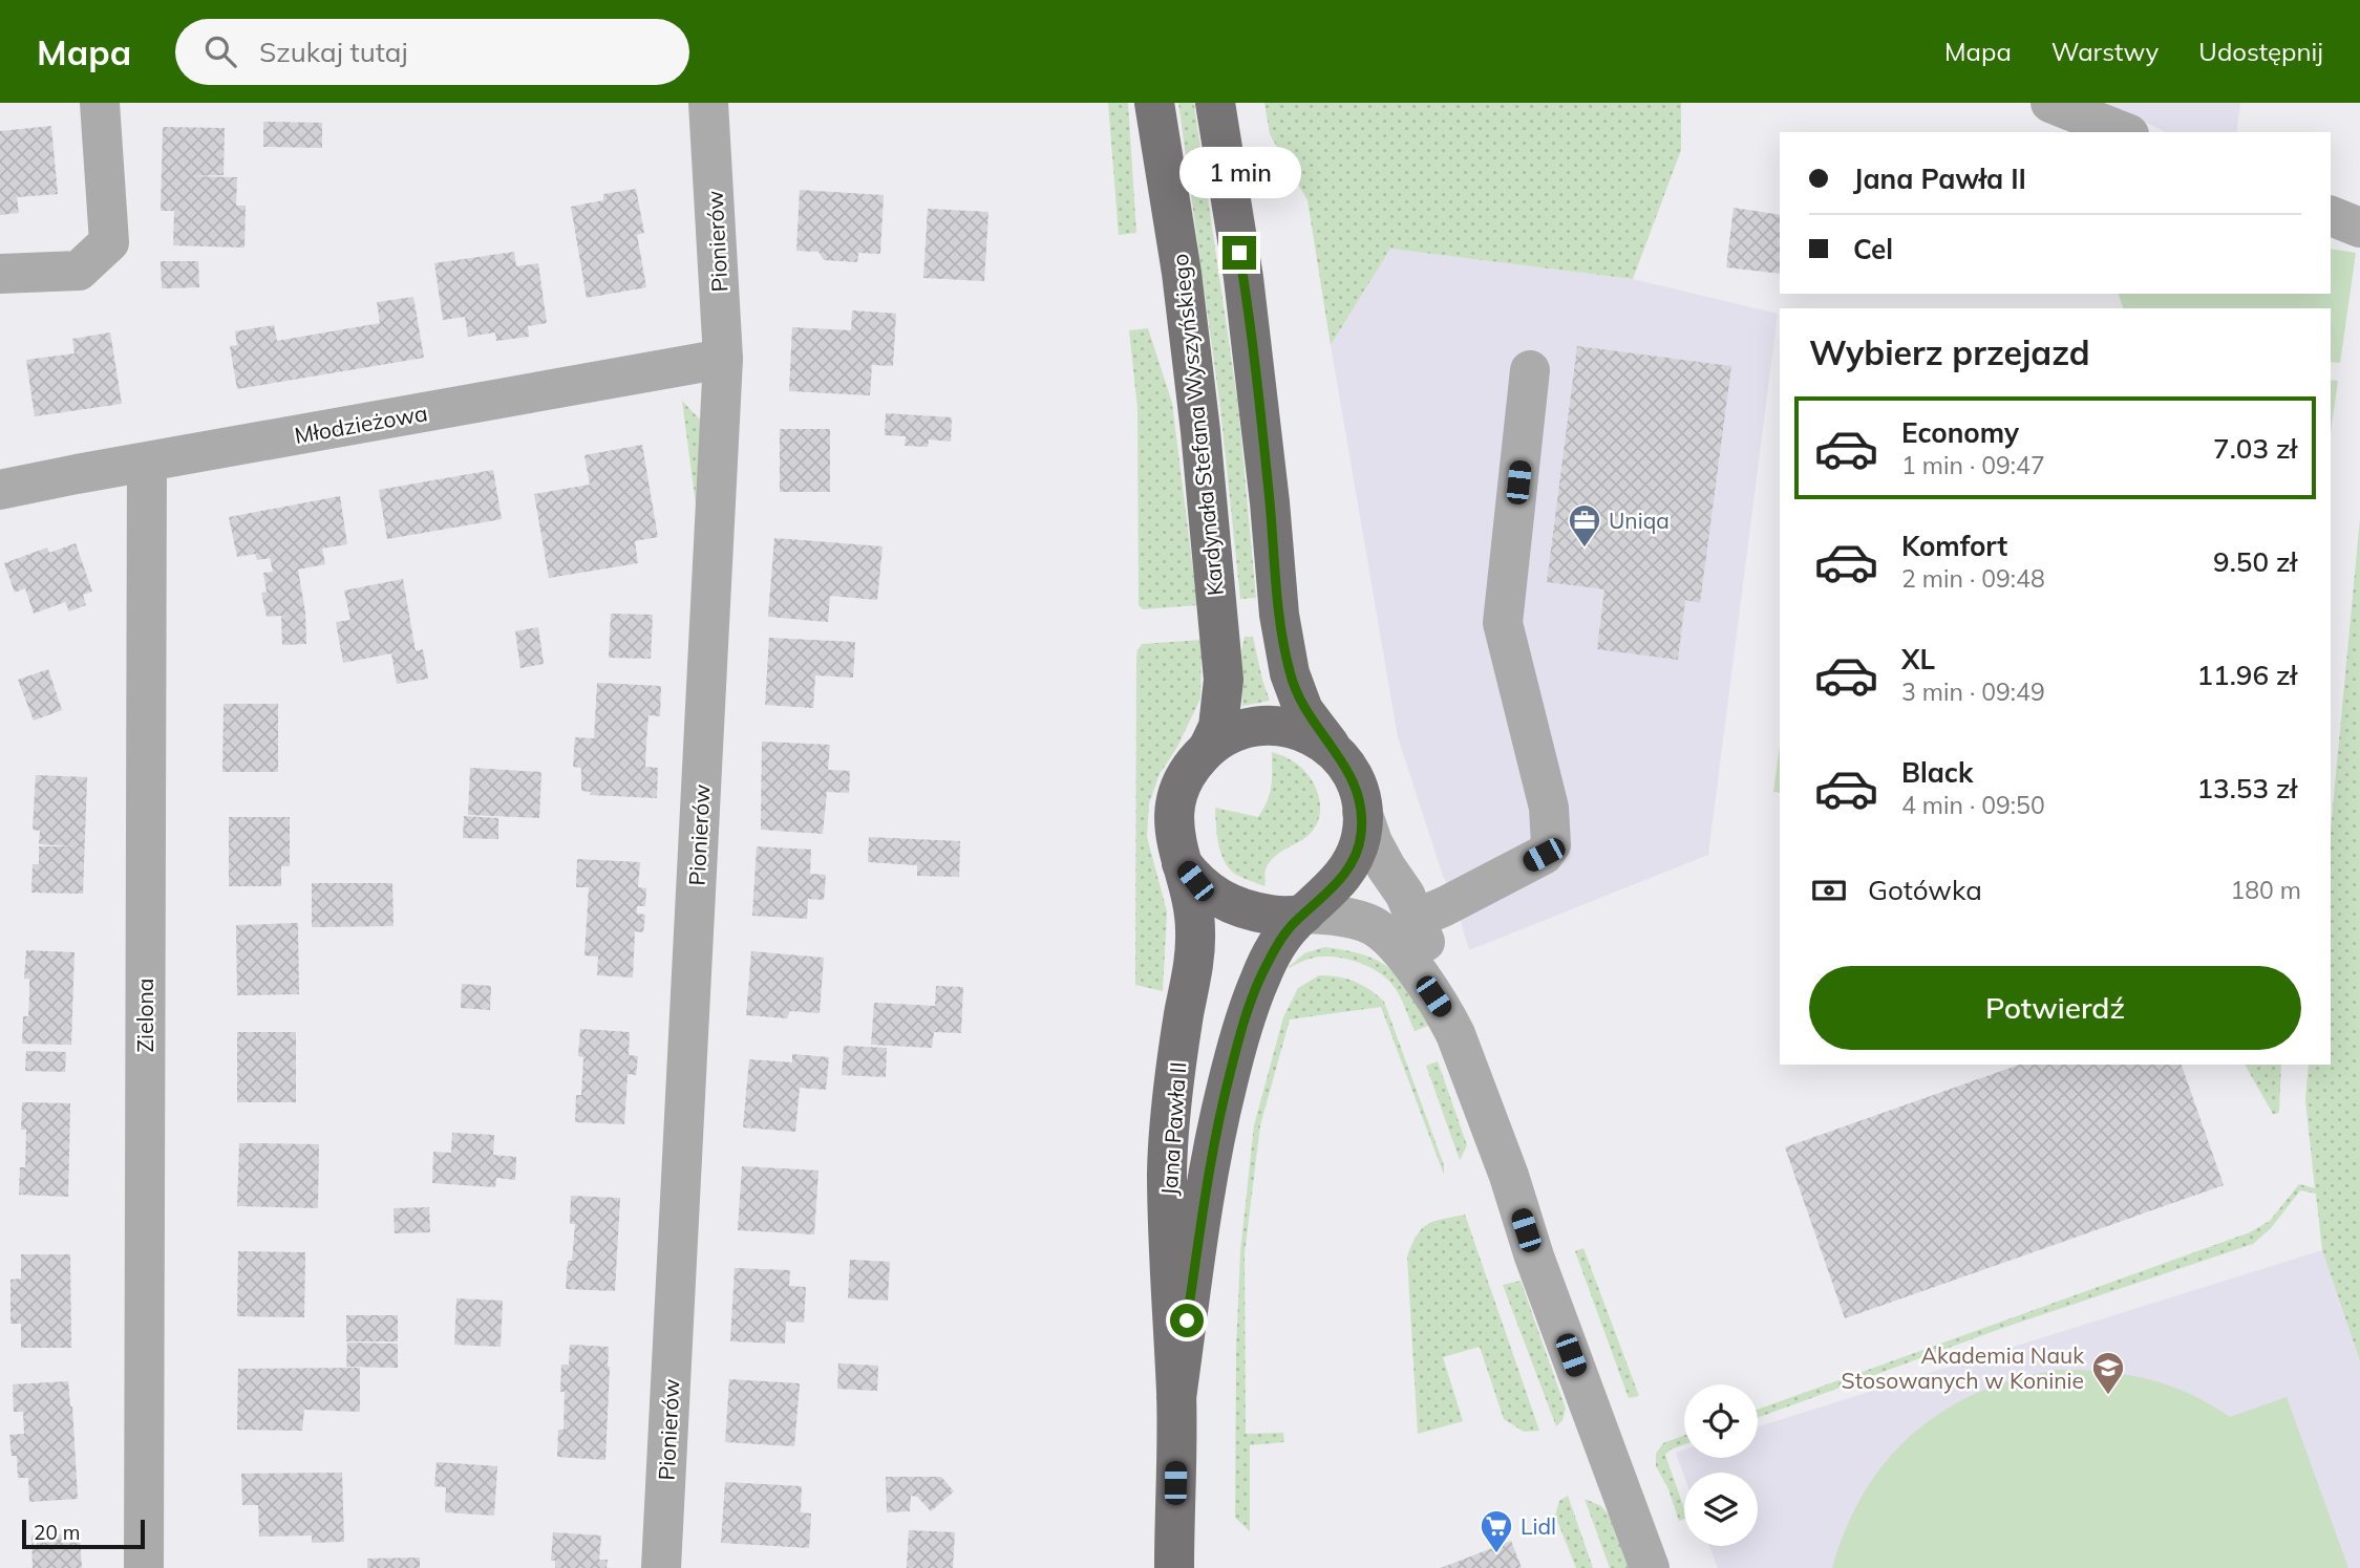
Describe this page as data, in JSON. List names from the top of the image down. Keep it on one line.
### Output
{"streets":{"main road":["Kardynała Stefana Wyszyńskiego","Jana Pawła II"],"street":["Pionierów","Młodzieżowa","Zielona"]},"crossings":[["Pionierów","Młodzieżowa"],["Młodzieżowa","Zielona"],["Kardynała Stefana Wyszyńskiego","Jana Pawła II"]],"places":{"office":["Uniqa"],"school or university":["Akademia Nauk Stosowanych w Koninie"],"supermarket":["Lidl"]},"scale_bar":"20 m","page":{"header":"Mapa","search":"Szukaj tutaj","nav":["Mapa","Warstwy","Udostępnij"],"banner":["Jana Pawła II","Cel"],"bubble":"1 min","heading":"Wybierz przejazd","list":[{"name":"Economy","note":"1 min · 09:47","value":"7.03 zł"},{"name":"Komfort","note":"2 min · 09:48","value":"9.50 zł"},{"name":"XL","note":"3 min · 09:49","value":"11.96 zł"},{"name":"Black","note":"4 min · 09:50","value":"13.53 zł"}],"pay":["Gotówka","180 m"],"buttons":"Potwierdź","scale":"20 m"}}
